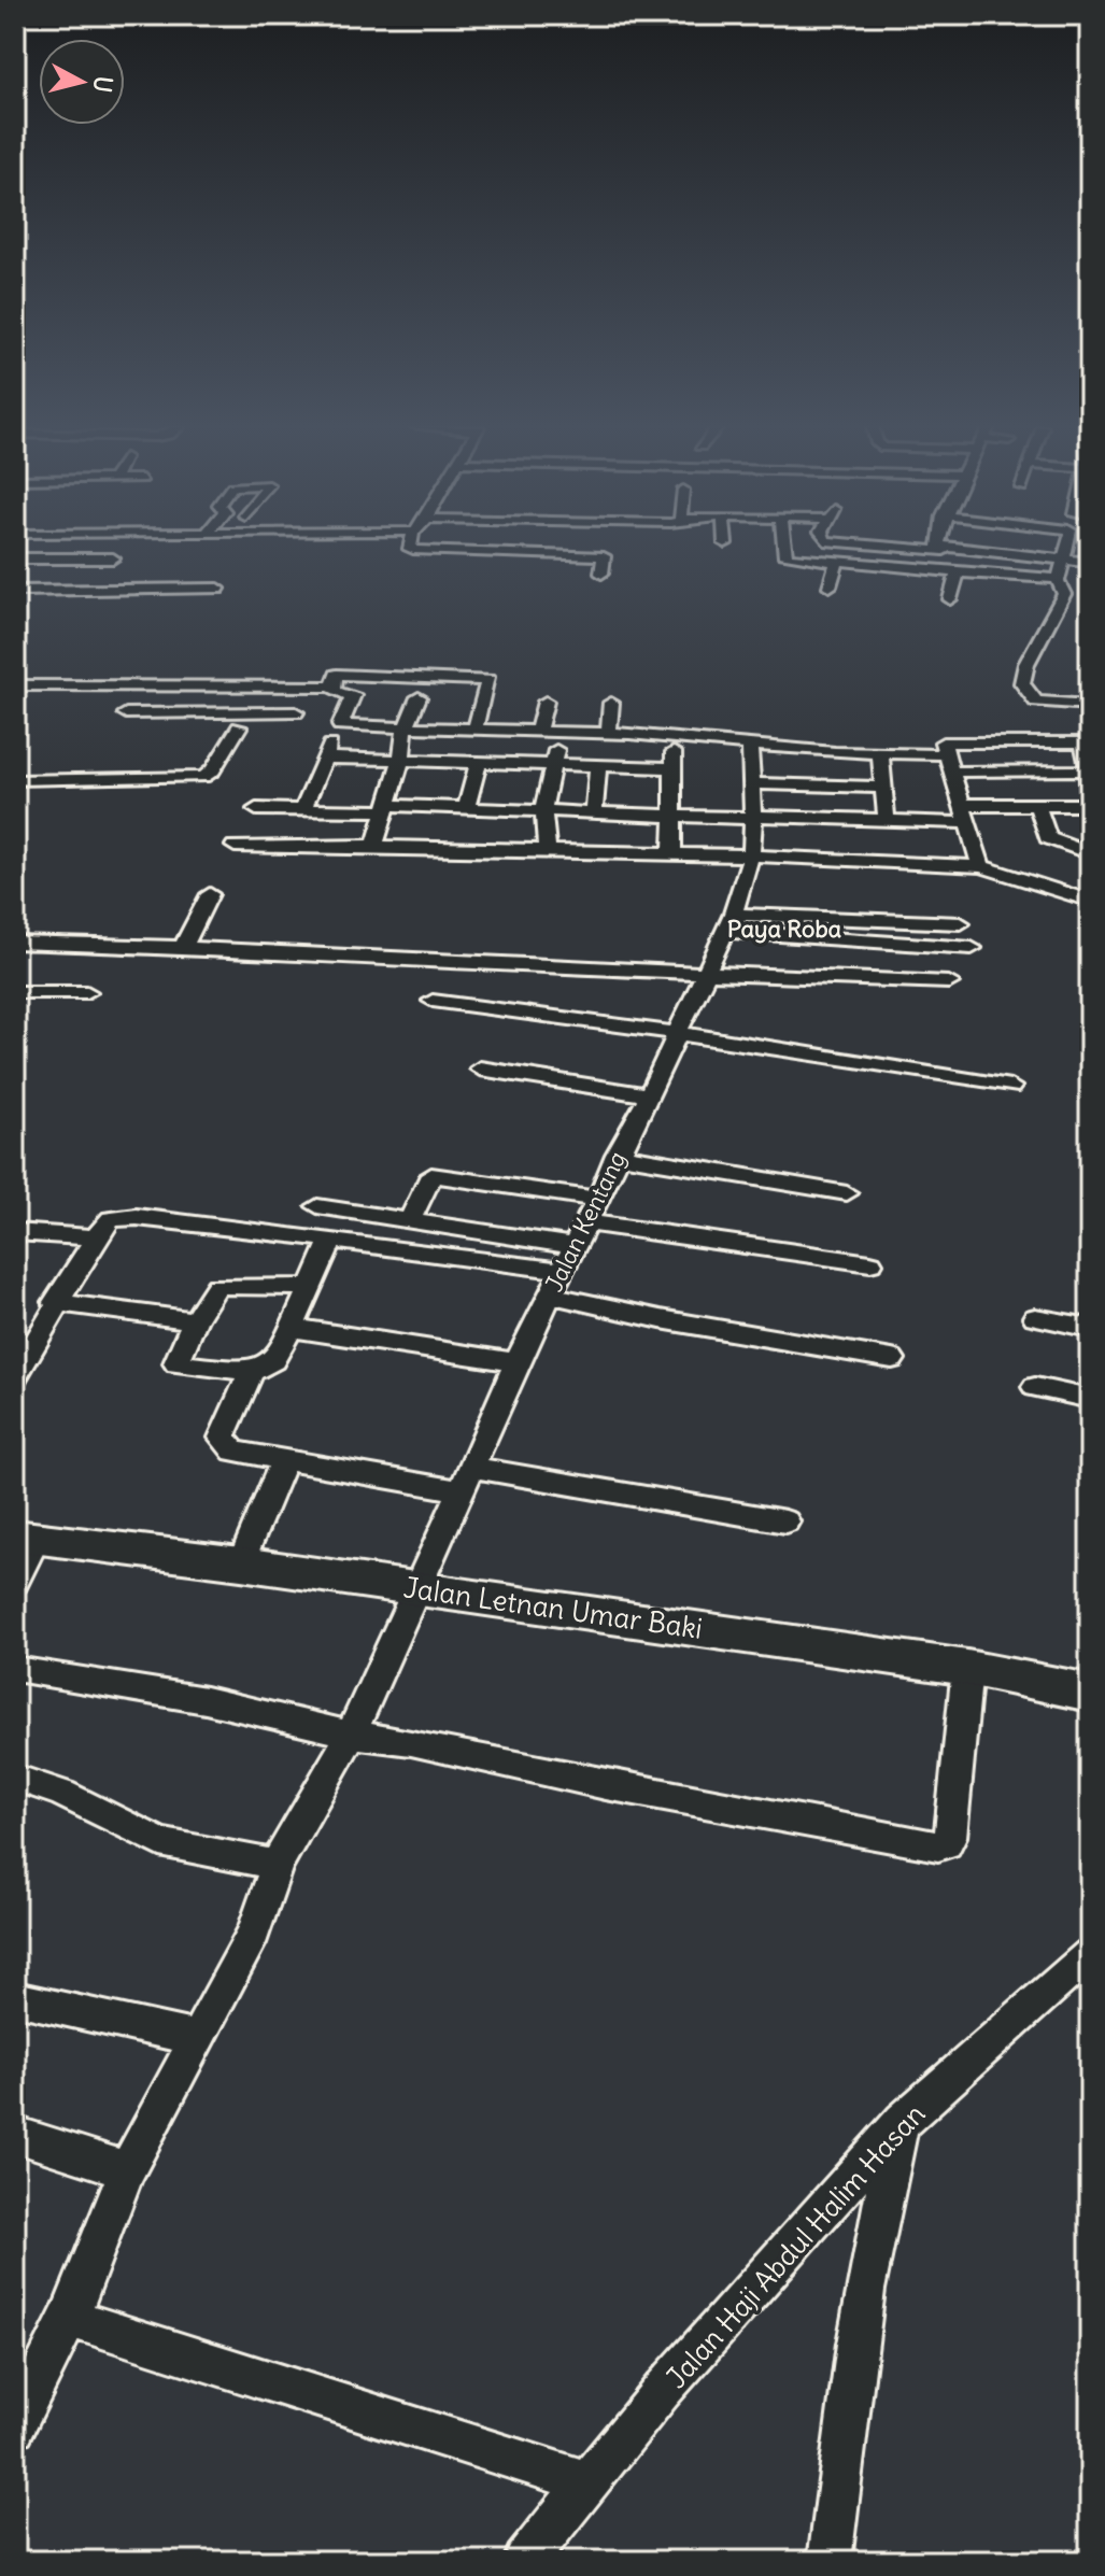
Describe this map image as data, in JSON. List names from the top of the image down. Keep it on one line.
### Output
{"streets":{"street":["Jalan Kentang","Jalan Letnan Umar Baki","Jalan Haji Abdul Halim Hasan"]},"crossings":[["Jalan Kentang","Jalan Letnan Umar Baki"]],"districts":["Paya Roba"],"north":"right"}
